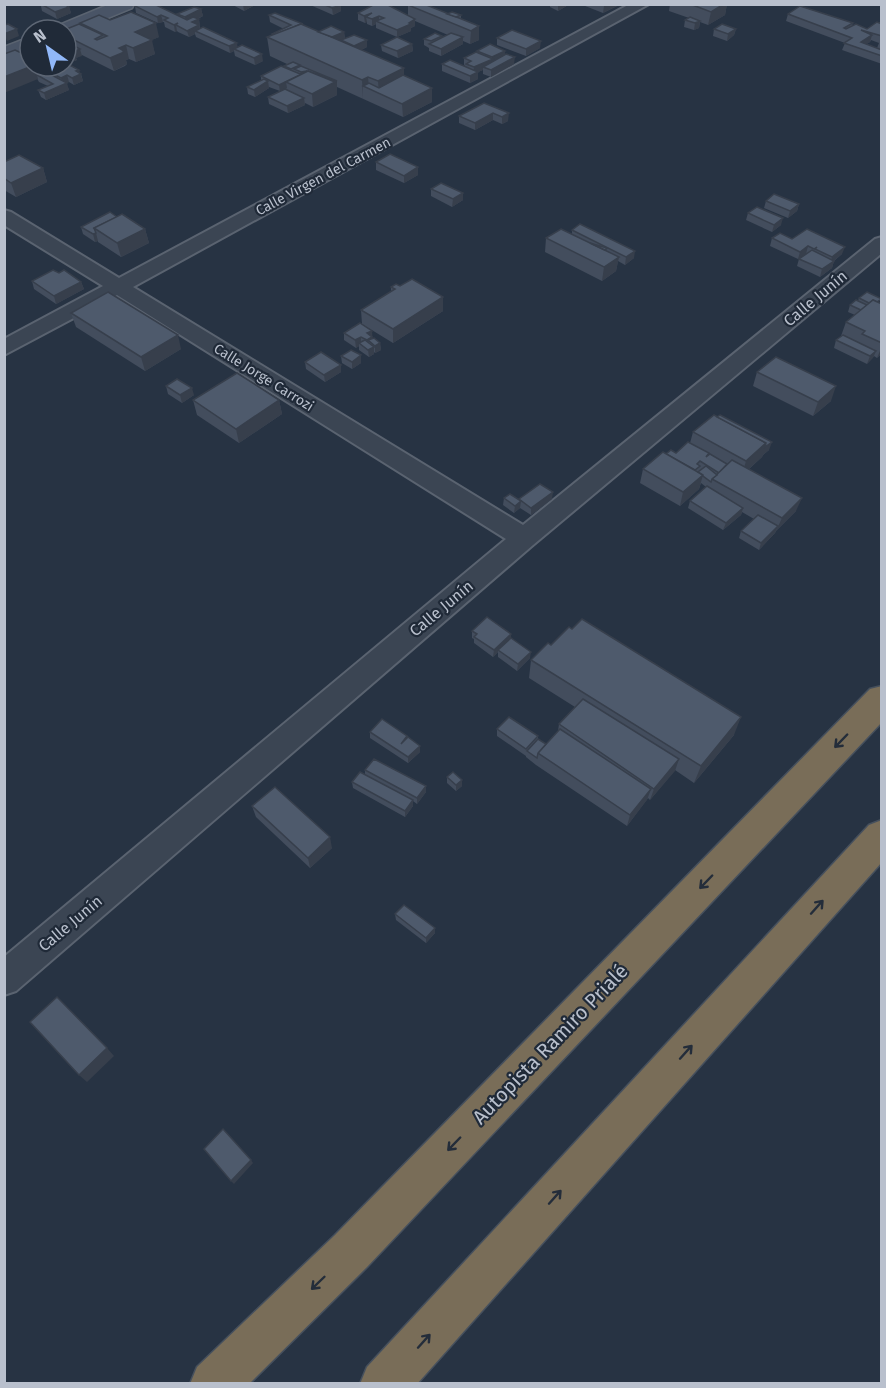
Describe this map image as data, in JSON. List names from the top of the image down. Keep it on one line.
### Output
{"streets":{"highway":["Autopista Ramiro Prialé"],"street":["Calle Virgen del Carmen","Calle Junín","Calle Jorge Carrozi"]},"crossings":[["Calle Virgen del Carmen","Calle Jorge Carrozi"],["Calle Junín","Calle Jorge Carrozi"]],"north":"top left"}
